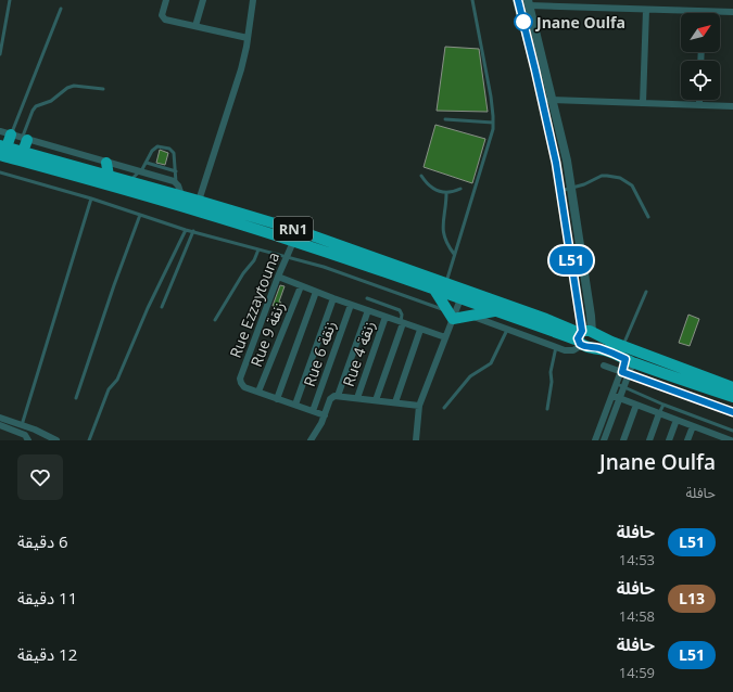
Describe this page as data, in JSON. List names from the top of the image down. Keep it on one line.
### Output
{"streets":{"highway":["RN1"],"street":["Rue Ezzaytouna","Rue 9 زنقة","Rue 6 زنقة","Rue 4 زنقة"]},"crossings":[["RN1","Rue Ezzaytouna"],["Rue Ezzaytouna","Rue 9 زنقة"]],"places":["Jnane Oulfa"],"lines":["bus line L51"],"north":"top right","page":{"on_map":"L51","heading":["Jnane Oulfa","حافلة"],"list":[{"mark":"L51","name":"حافلة","note":"14:53","value":"6 دقيقة"},{"mark":"L13","name":"حافلة","note":"14:58","value":"11 دقيقة"},{"mark":"L51","name":"حافلة","note":"14:59","value":"12 دقيقة"}]}}
